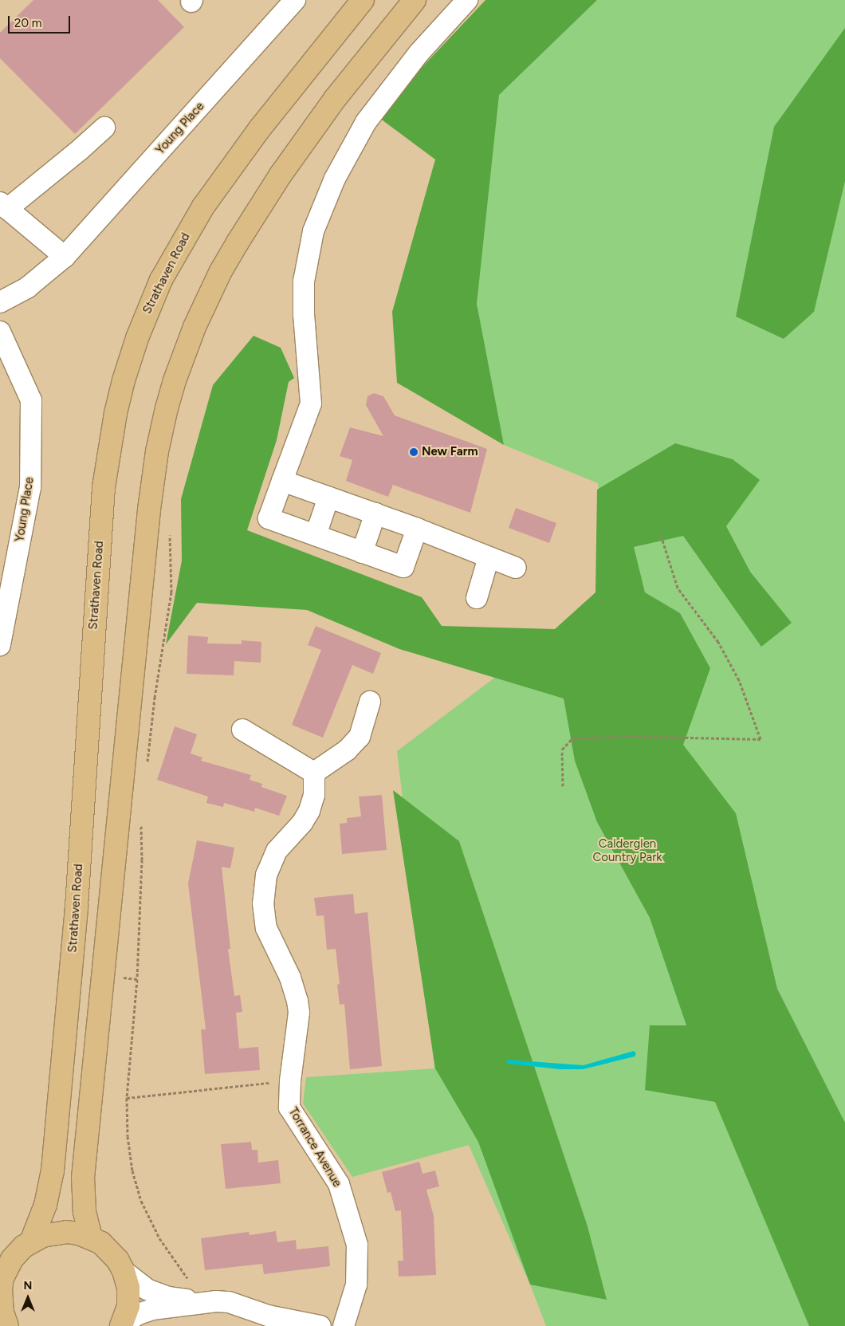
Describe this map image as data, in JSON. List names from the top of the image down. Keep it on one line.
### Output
{"streets":{"main road":["Strathaven Road"],"street":["Young Place","Torrance Avenue"]},"parks":["Calderglen Country Park"],"places":["New Farm"],"scale_bar":"20 m","north":"top"}
